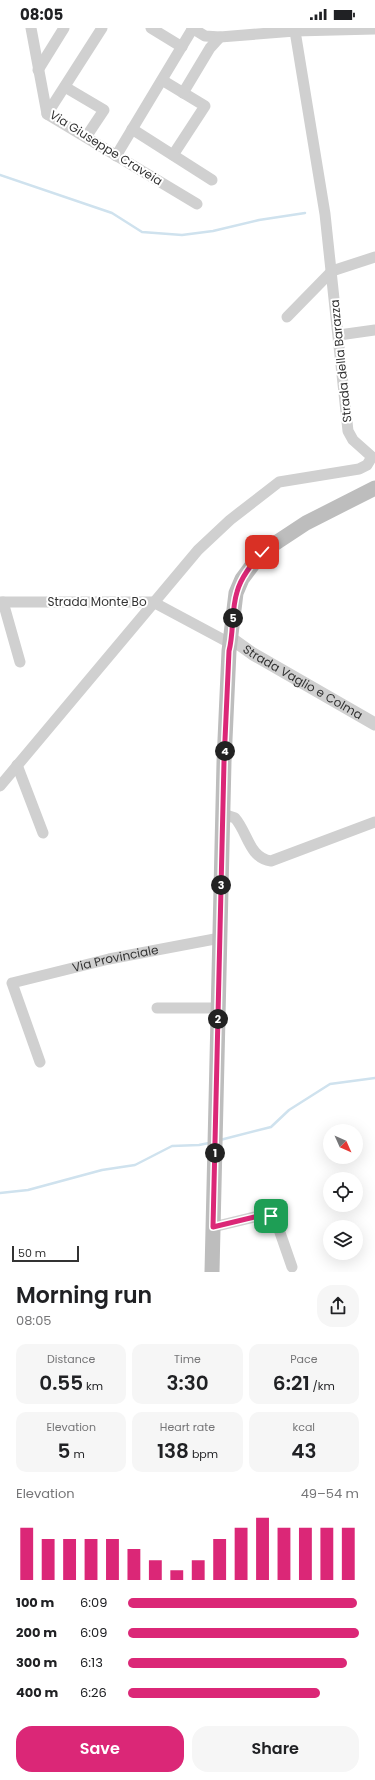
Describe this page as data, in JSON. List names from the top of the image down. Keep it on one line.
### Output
{"streets":{"street":["Via Giuseppe Craveia","Strada della Barazza","Strada Monte Bo","Strada Vaglio e Colma","Via Provinciale"]},"crossings":[["Strada della Barazza","Strada Monte Bo"],["Strada Monte Bo","Strada Vaglio e Colma"]],"scale_bar":"50 m","north":"bottom right","page":{"status":"08:05","pins":["5","4","3","2","1"],"scale":"50 m","heading":["Morning run","08:05"],"stats":[["Distance","0.55 km"],["Time","3:30"],["Pace","6:21 /km"],["Elevation","5 m"],["Heart rate","138 bpm"],["kcal","43"]],"chart":["Elevation","49–54 m"],"list":[{"name":"100 m","note":"6:09"},{"name":"200 m","note":"6:09"},{"name":"300 m","note":"6:13"},{"name":"400 m","note":"6:26"}],"buttons":["Save","Share"]}}
